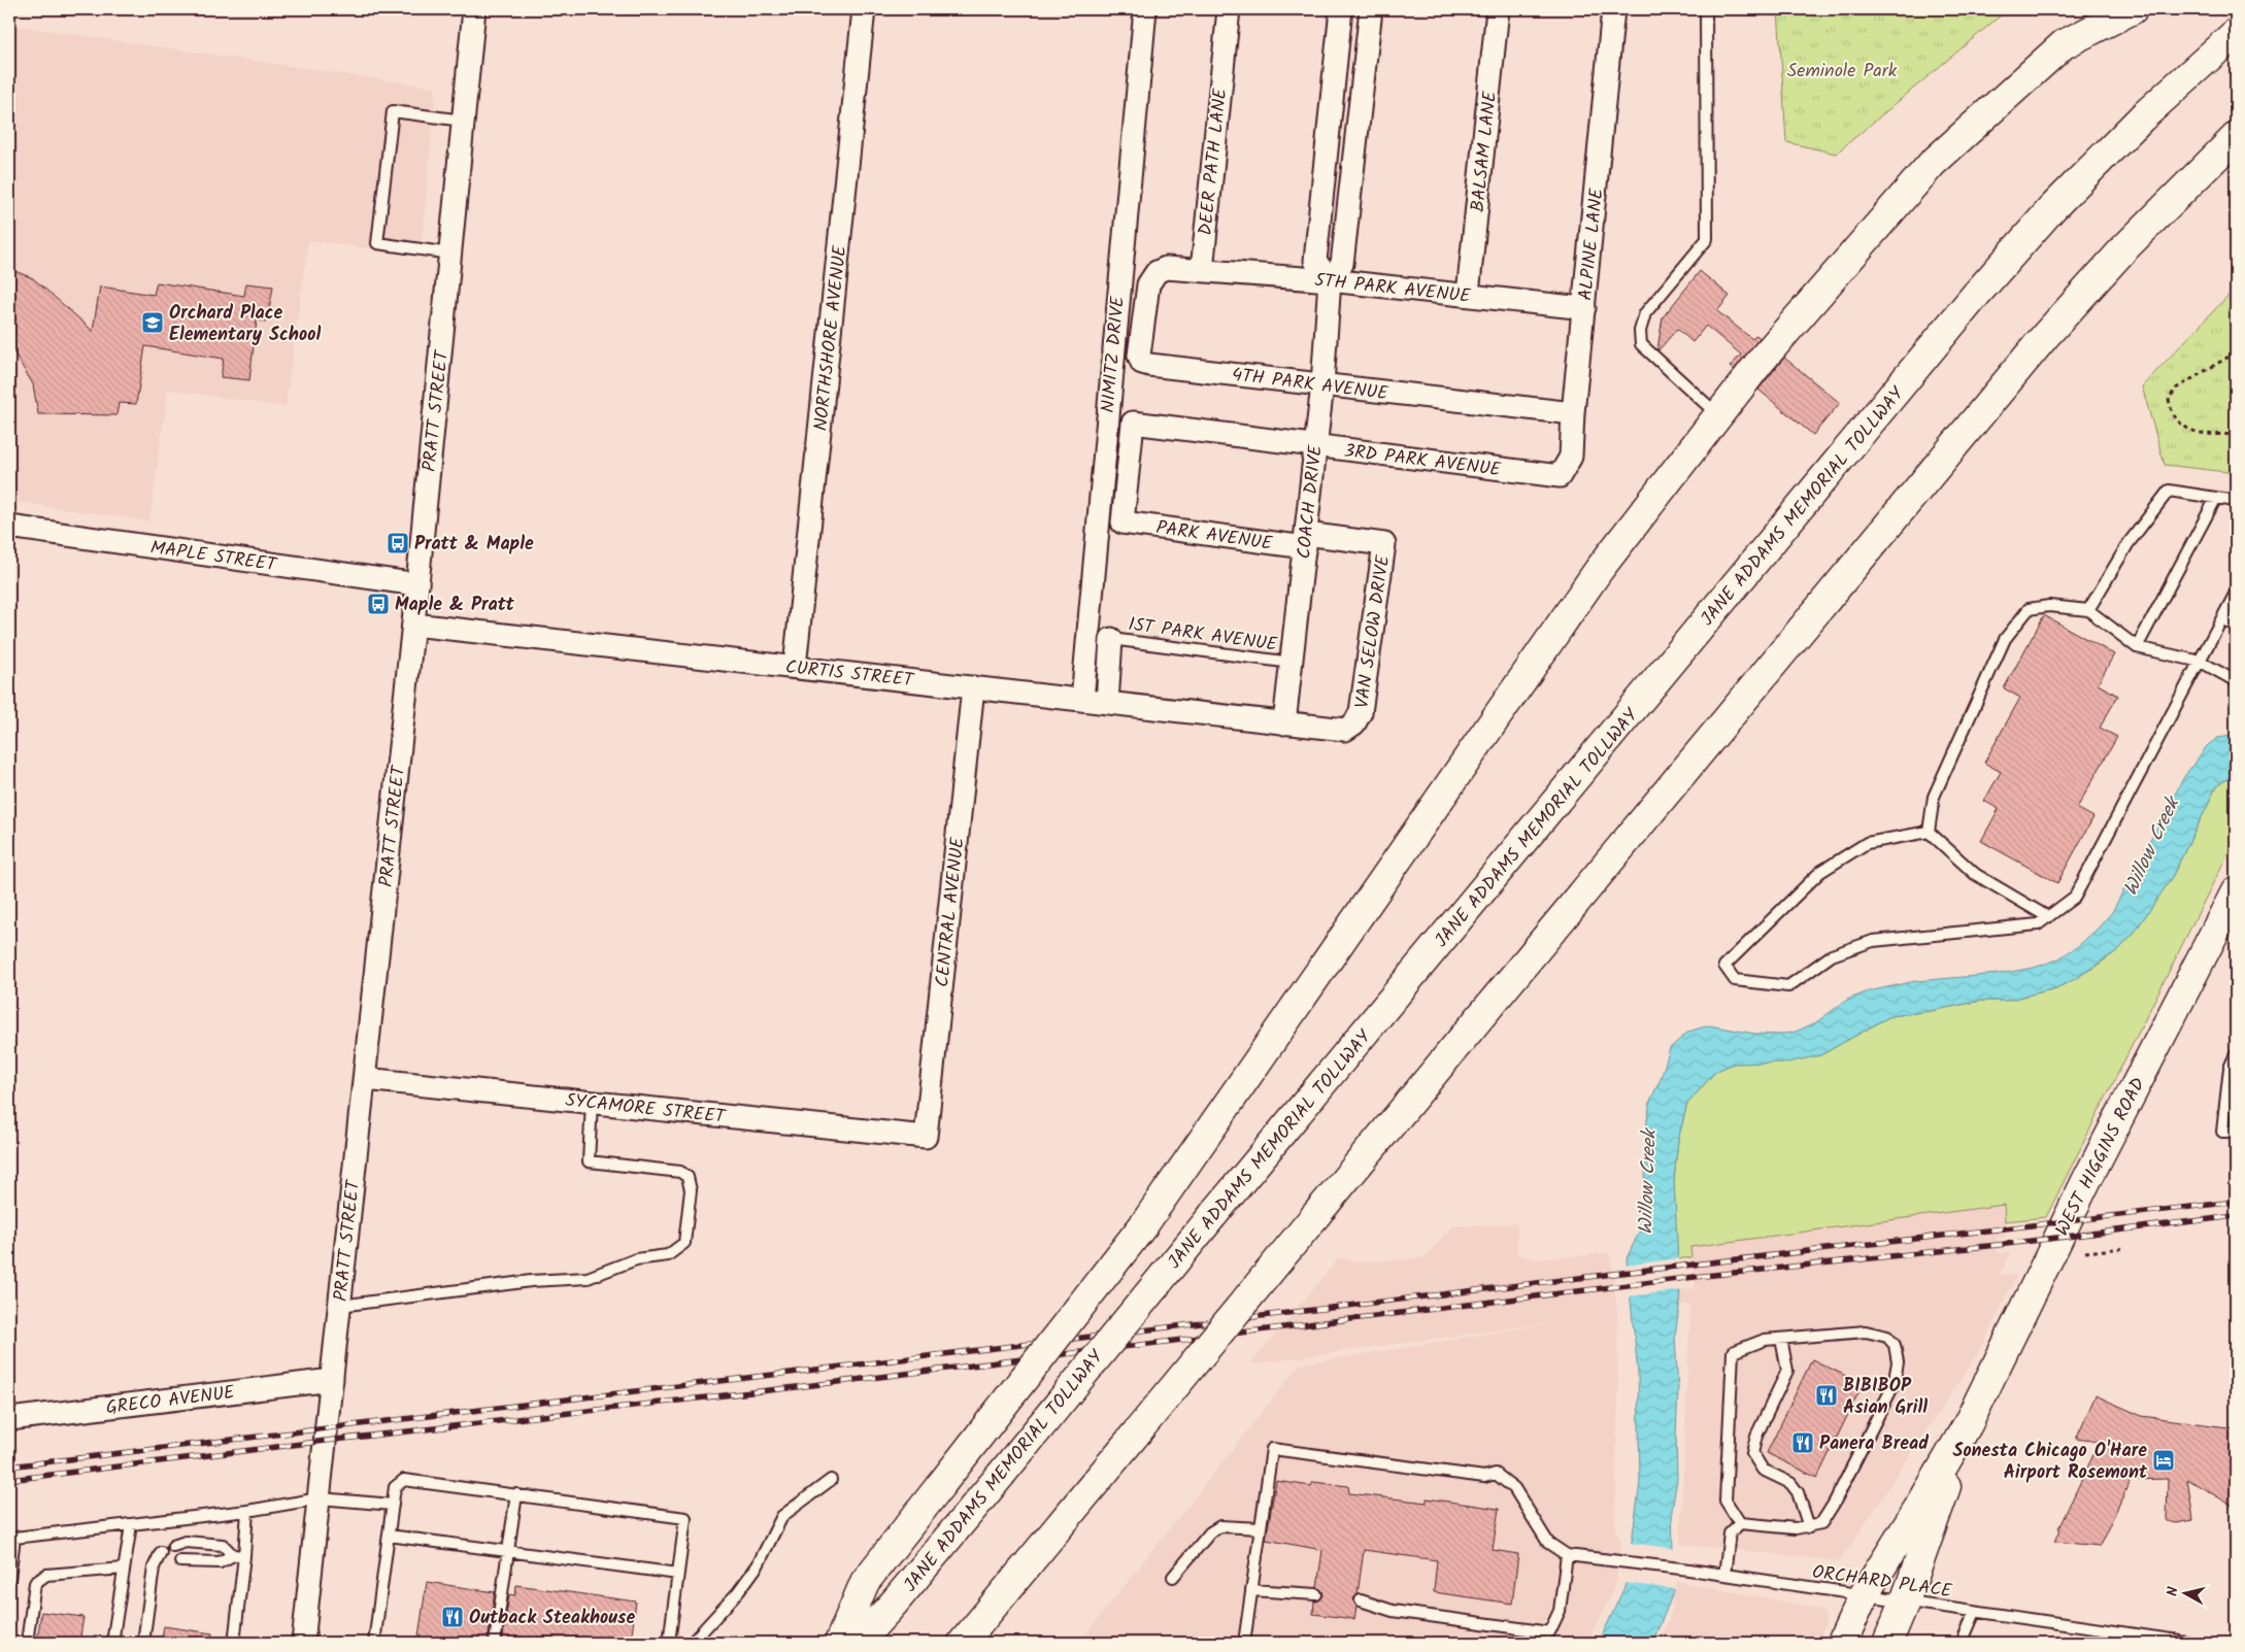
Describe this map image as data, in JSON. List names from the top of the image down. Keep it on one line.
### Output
{"streets":{"main road":["JANE ADDAMS MEMORIAL TOLLWAY","WEST HIGGINS ROAD"],"street":["BALSAM LANE","DEER PATH LANE","ALPINE LANE","5TH PARK AVENUE","NORTHSHORE AVENUE","NIMITZ DRIVE","4TH PARK AVENUE","PRATT STREET","3RD PARK AVENUE","COACH DRIVE","PARK AVENUE","MAPLE STREET","VAN SELOW DRIVE","CURTIS STREET","CENTRAL AVENUE","SYCAMORE STREET","GRECO AVENUE"],"lane":["1ST PARK AVENUE","ORCHARD PLACE"]},"crossings":[["BALSAM LANE","5TH PARK AVENUE"],["DEER PATH LANE","5TH PARK AVENUE"],["DEER PATH LANE","4TH PARK AVENUE"],["ALPINE LANE","5TH PARK AVENUE"],["ALPINE LANE","4TH PARK AVENUE"],["ALPINE LANE","3RD PARK AVENUE"],["5TH PARK AVENUE","4TH PARK AVENUE"],["5TH PARK AVENUE","COACH DRIVE"],["NORTHSHORE AVENUE","CURTIS STREET"],["NIMITZ DRIVE","CURTIS STREET"],["4TH PARK AVENUE","COACH DRIVE"],["PRATT STREET","MAPLE STREET"],["PRATT STREET","CURTIS STREET"],["PRATT STREET","SYCAMORE STREET"],["PRATT STREET","GRECO AVENUE"],["3RD PARK AVENUE","COACH DRIVE"],["3RD PARK AVENUE","PARK AVENUE"],["COACH DRIVE","PARK AVENUE"],["COACH DRIVE","VAN SELOW DRIVE"],["COACH DRIVE","1ST PARK AVENUE"],["COACH DRIVE","CURTIS STREET"],["PARK AVENUE","VAN SELOW DRIVE"],["VAN SELOW DRIVE","CURTIS STREET"],["CURTIS STREET","CENTRAL AVENUE"],["CENTRAL AVENUE","SYCAMORE STREET"],["WEST HIGGINS ROAD","ORCHARD PLACE"]],"water":["Willow Creek"],"parks":["Seminole Park"],"places":{"school or university":["Orchard Place Elementary School"],"bus stop":["Pratt & Maple","Maple & Pratt"],"restaurant":["BIBIBOP Asian Grill","Panera Bread","Outback Steakhouse"],"hotel":["Sonesta Chicago O'Hare Airport Rosemont"]},"north":"left"}
